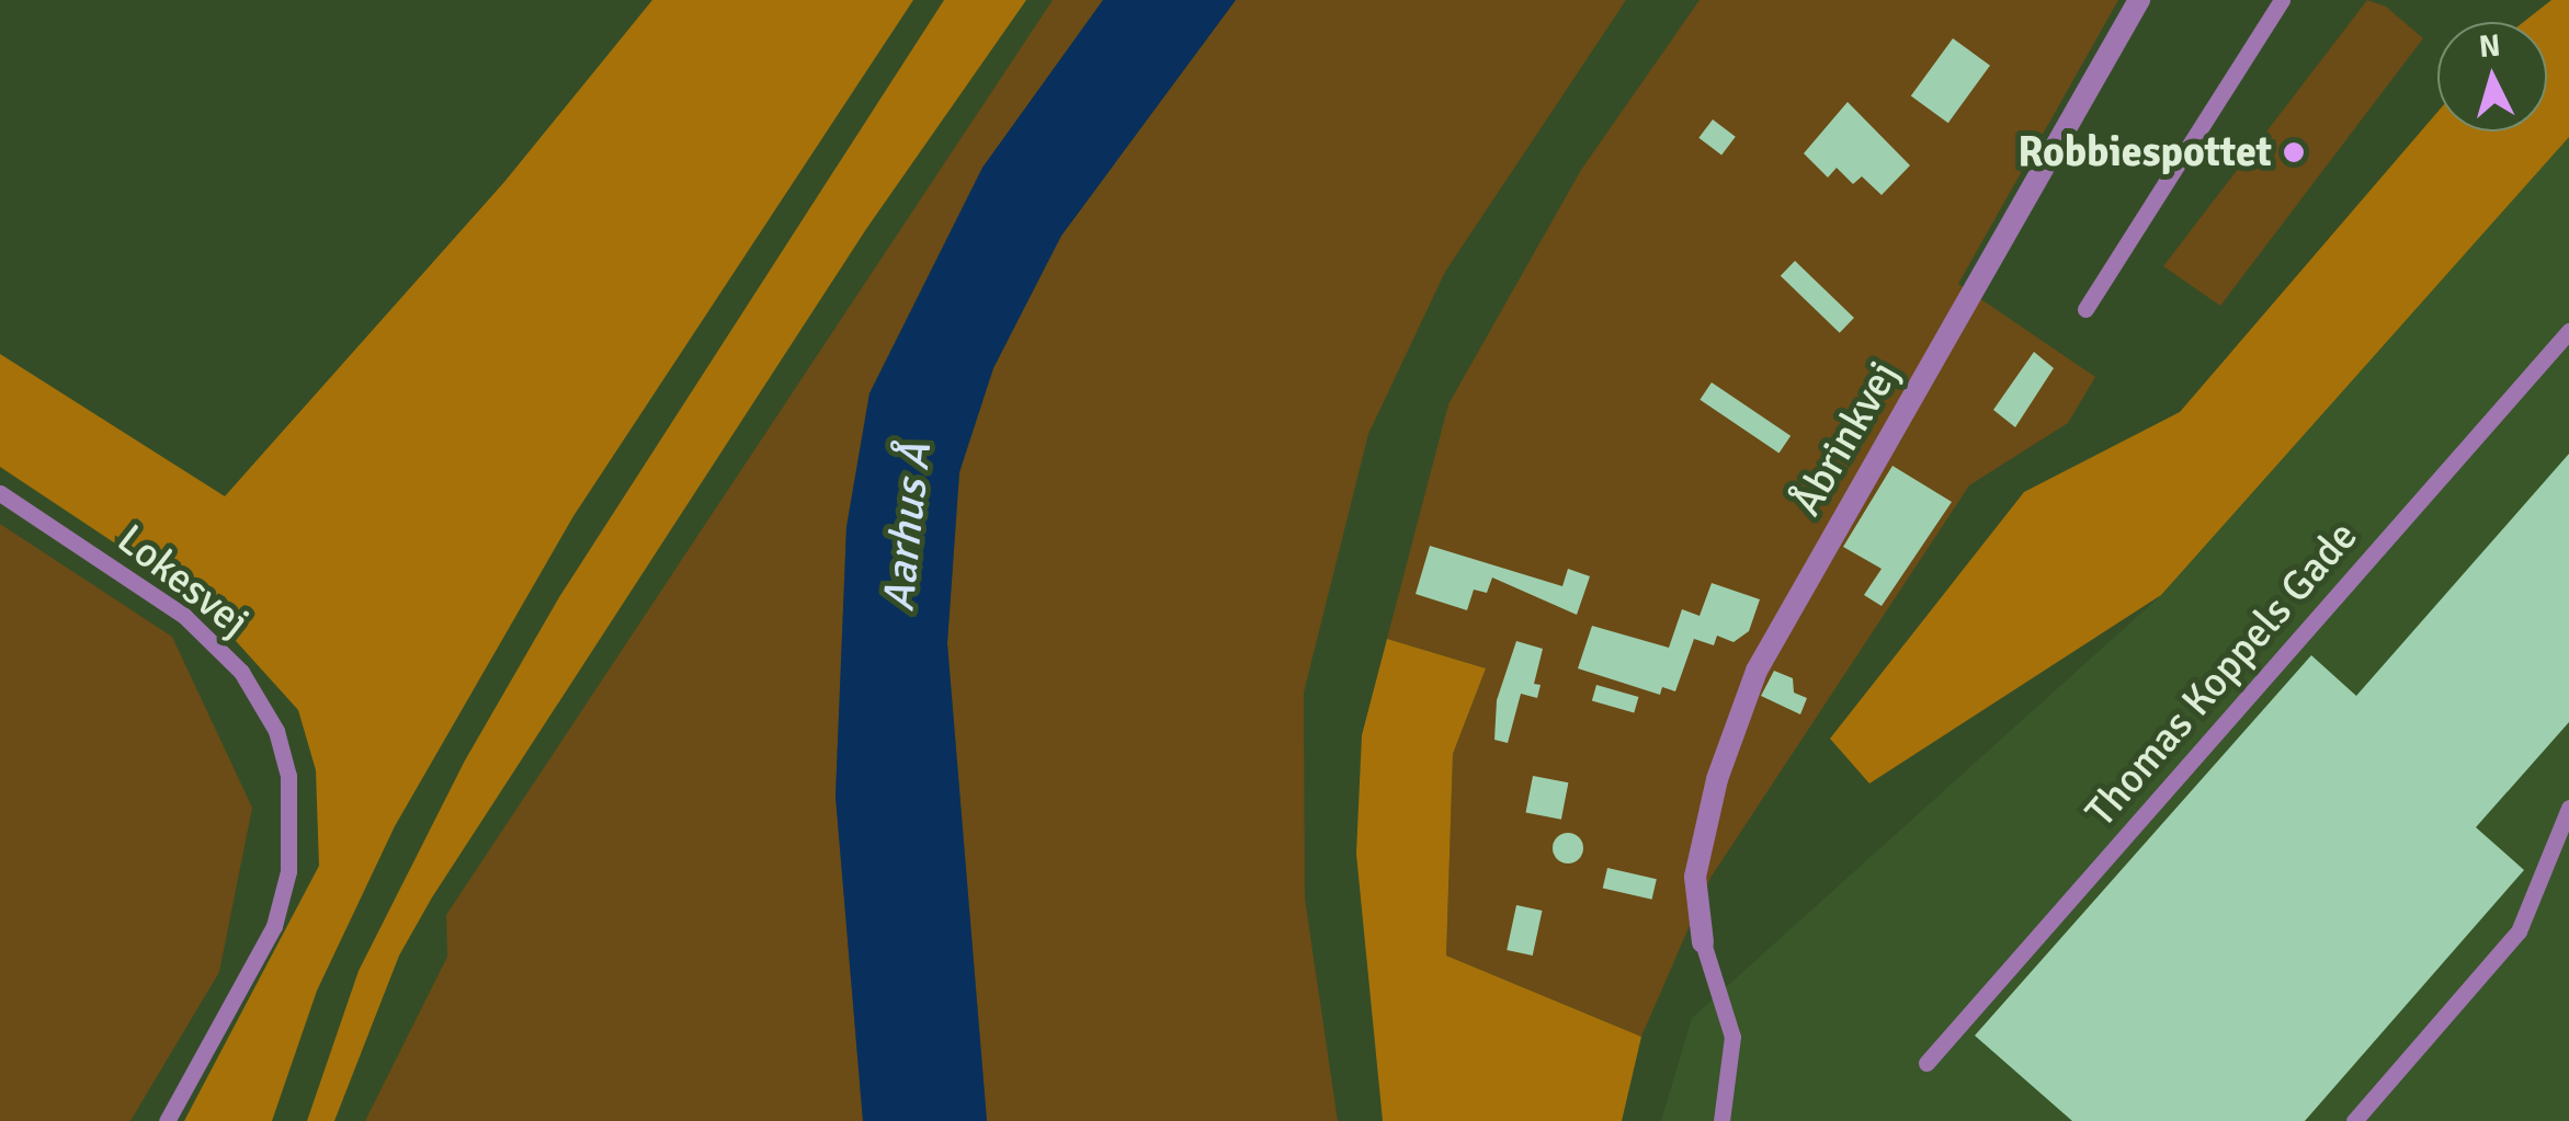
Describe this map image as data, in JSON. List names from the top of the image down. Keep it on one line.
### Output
{"streets":{"street":["Åbrinkvej"],"lane":["Lokesvej","Thomas Koppels Gade"]},"water":["Aarhus Å"],"places":["Robbiespottet"],"north":"top"}
